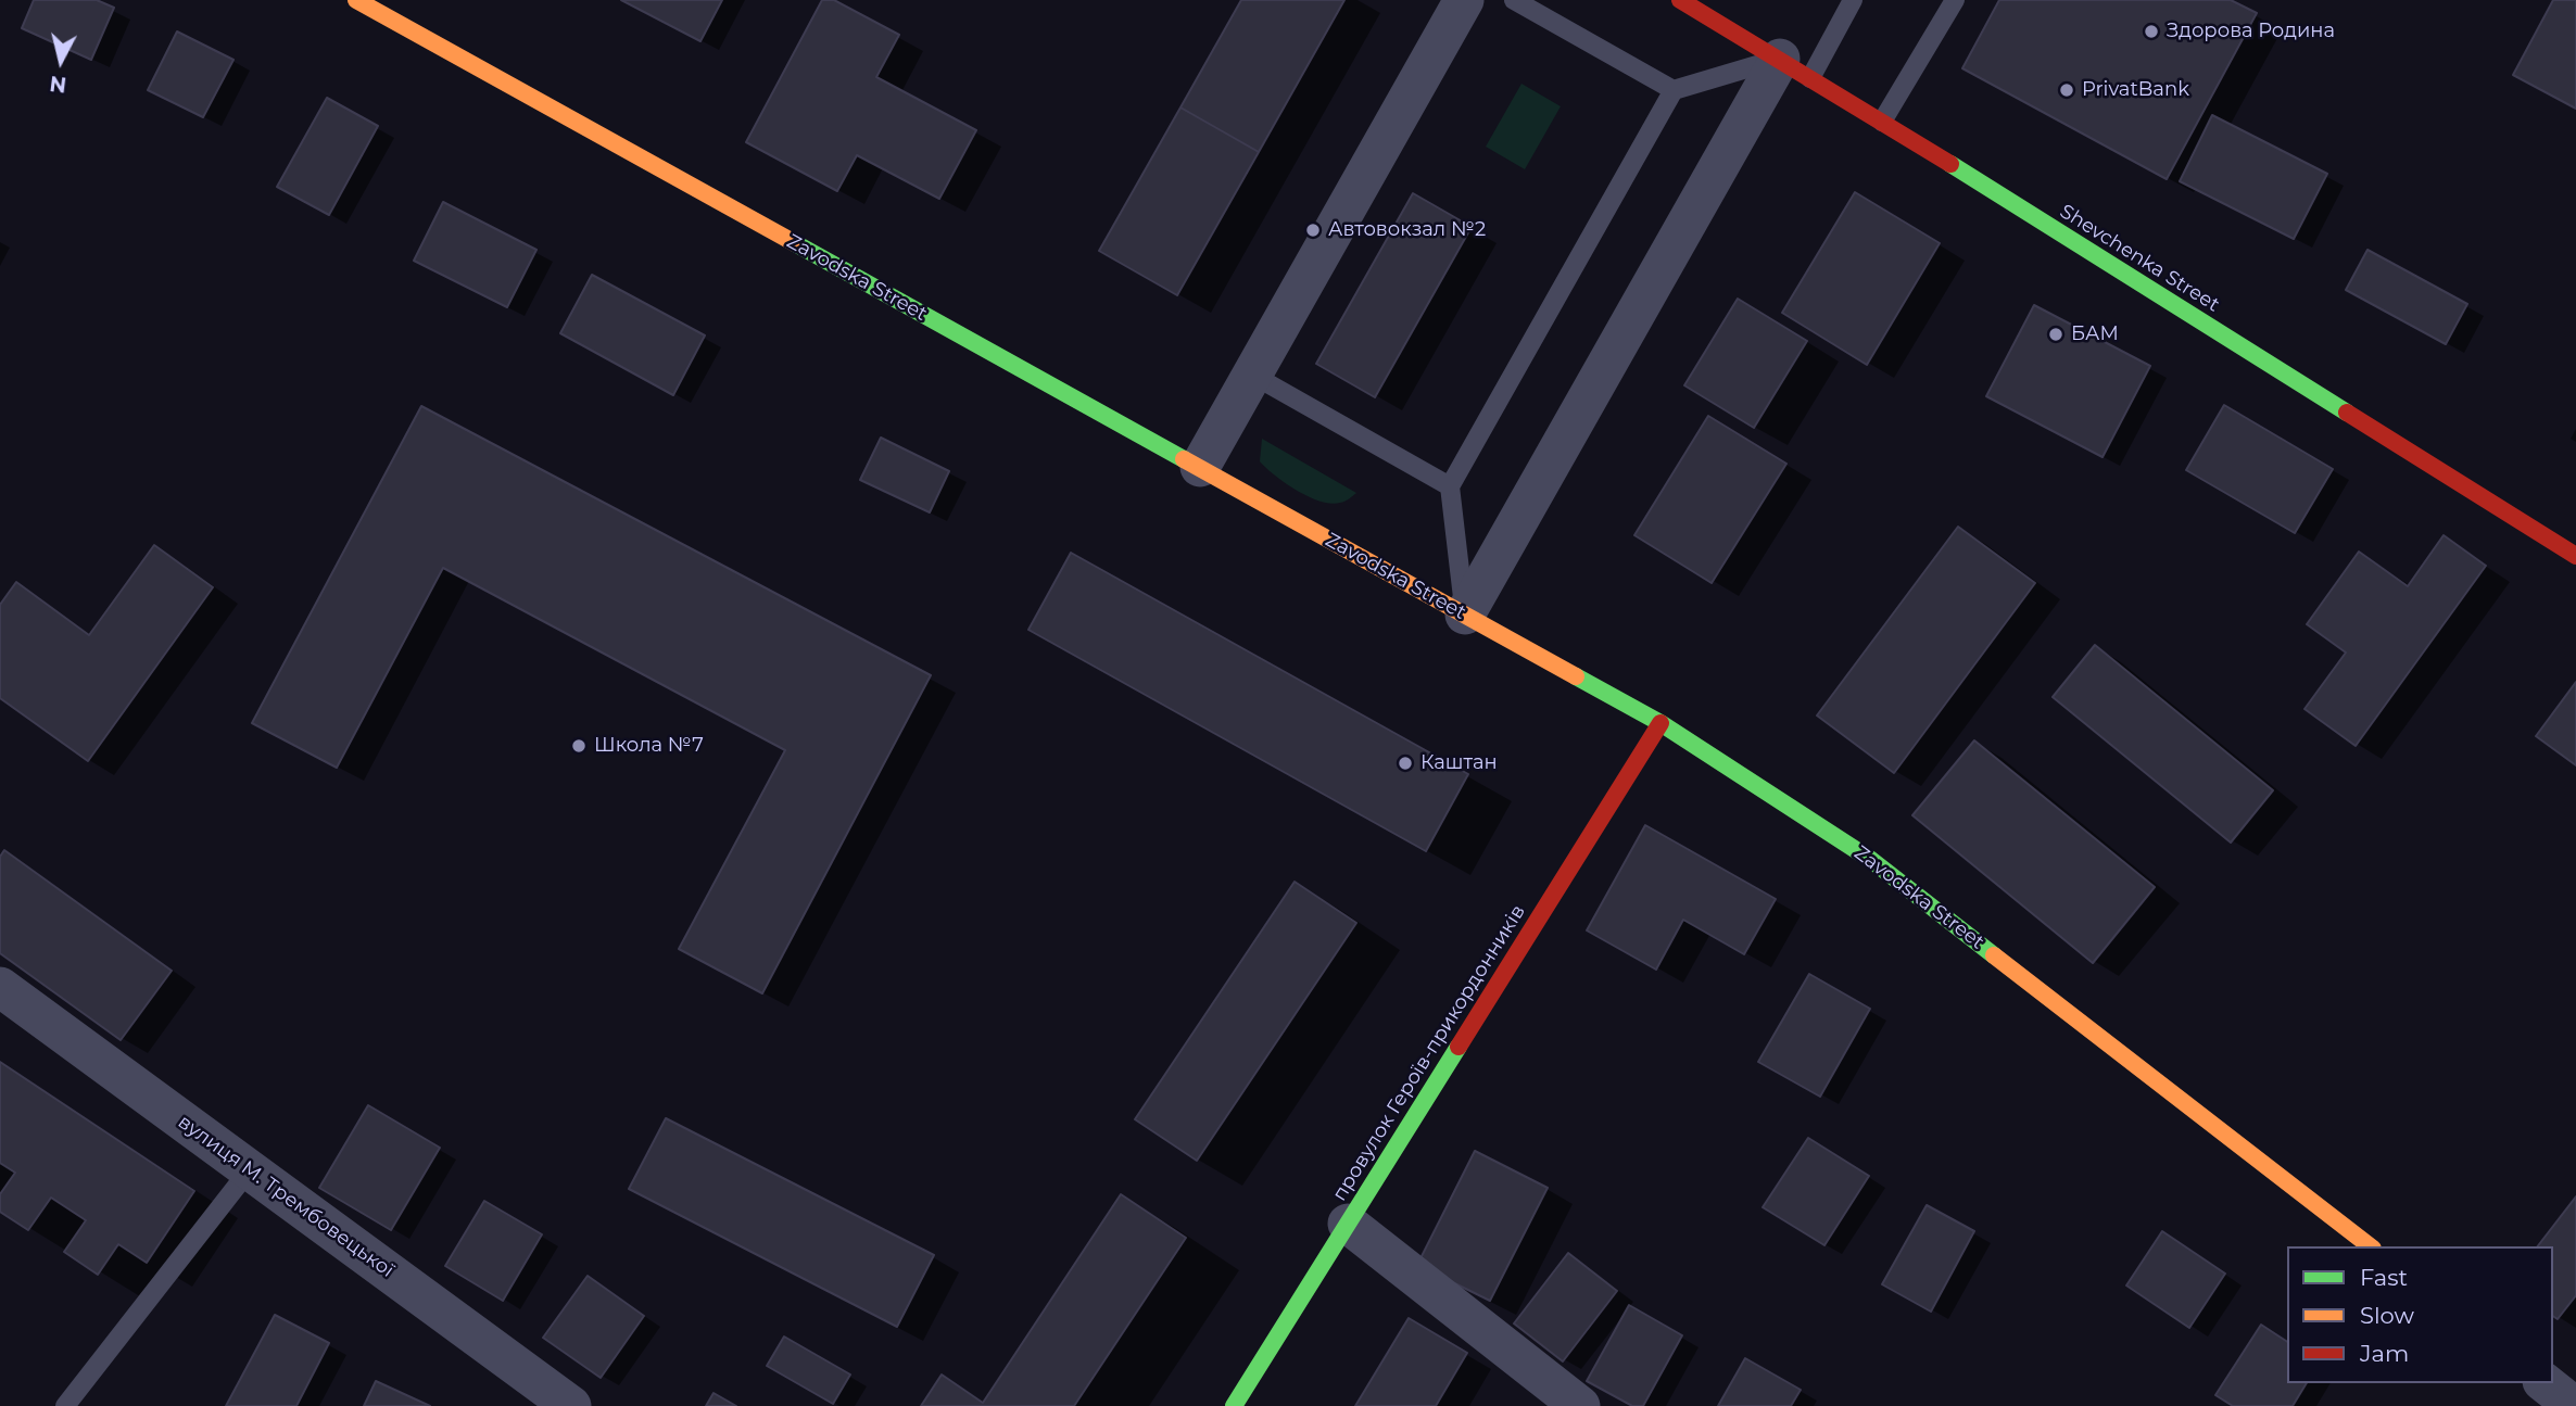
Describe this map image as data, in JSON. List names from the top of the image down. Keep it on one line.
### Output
{"streets":{"street":["Shevchenka Street","Zavodska Street","провулок Героїв-прикордонників","вулиця М. Трембовецької"]},"crossings":[["Zavodska Street","провулок Героїв-прикордонників"]],"places":["Здорова Родина","PrivatBank","Автовокзал №2","БАМ","Школа №7","Каштан"],"legend":["Fast","Slow","Jam"],"north":"bottom"}
